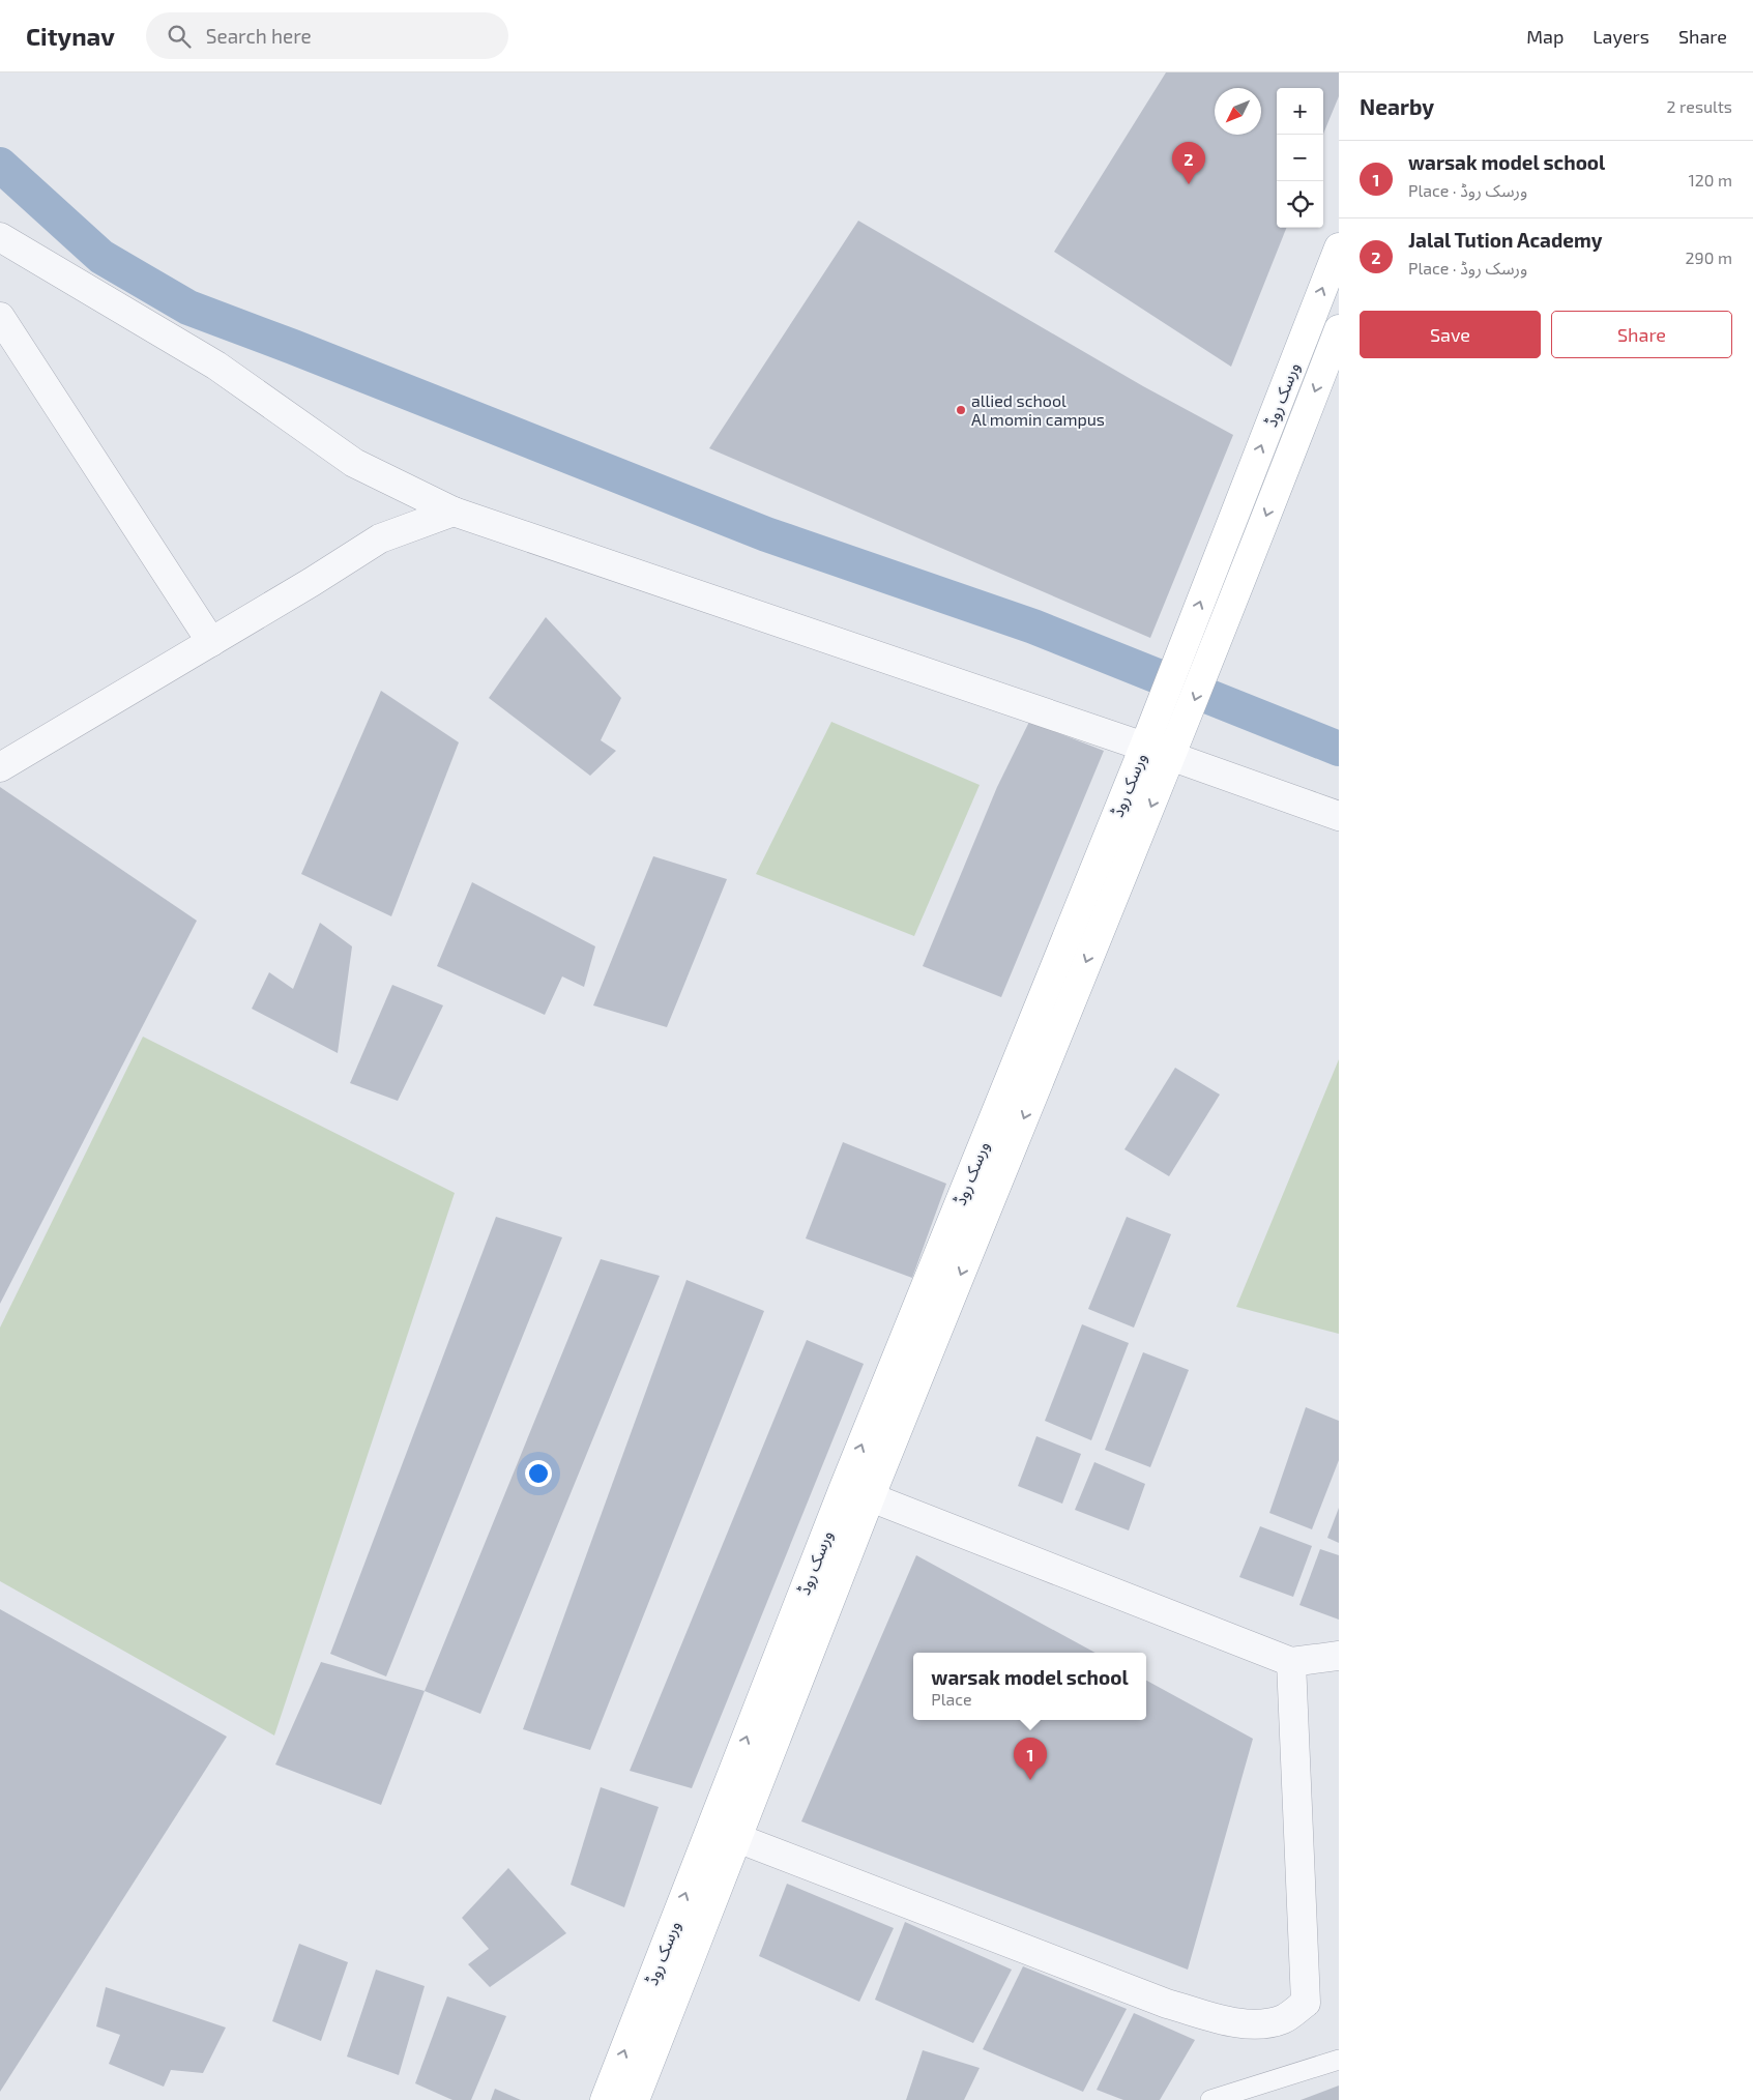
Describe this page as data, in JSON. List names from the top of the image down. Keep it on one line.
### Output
{"streets":{"main road":["ورسک روڈ"]},"places":["allied school Al momin campus"],"north":"bottom left","page":{"header":"Citynav","search":"Search here","nav":["Map","Layers","Share"],"heading":["Nearby","2 results"],"map_buttons":["+","−"],"list":[{"mark":"1","name":"warsak model school","note":"Place · ورسک روڈ","value":"120 m"},{"mark":"2","name":"Jalal Tution Academy","note":"Place · ورسک روڈ","value":"290 m"}],"pins":["2","1"],"buttons":["Save","Share"],"popup":["warsak model school","Place"]}}
